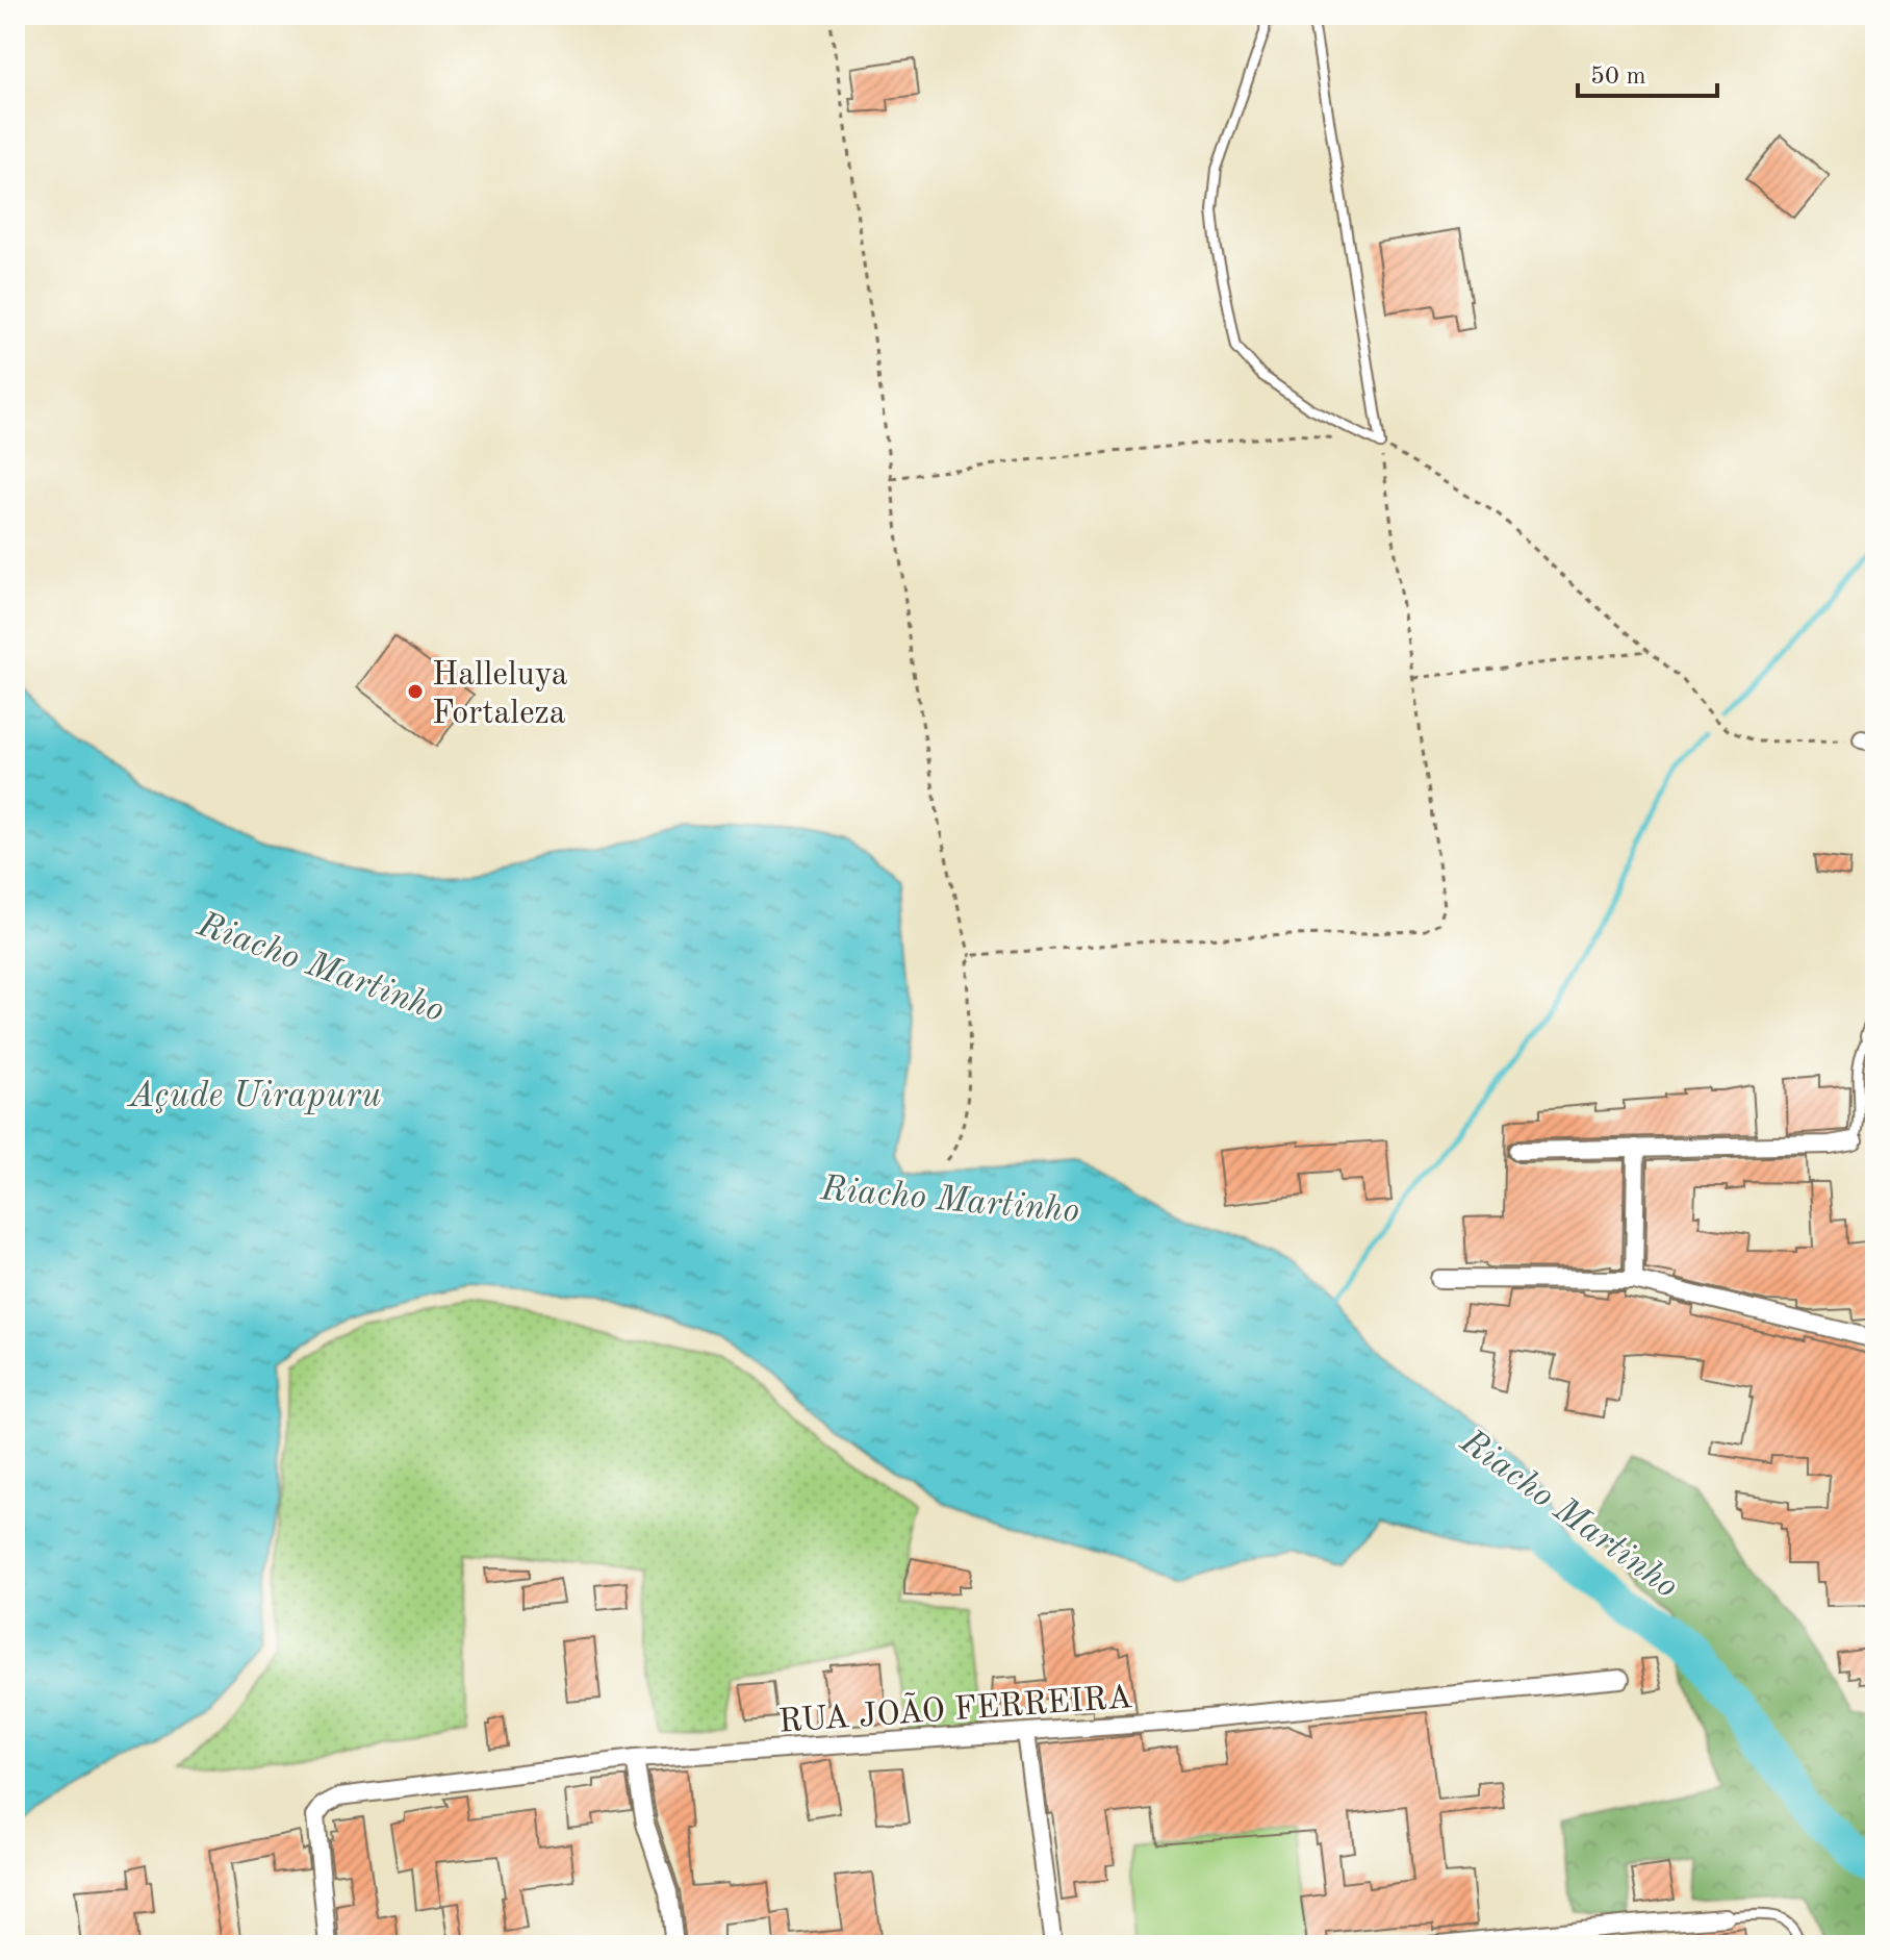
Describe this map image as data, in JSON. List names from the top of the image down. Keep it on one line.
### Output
{"streets":{"street":["RUA JOÃO FERREIRA"]},"water":["Riacho Martinho","Açude Uirapuru"],"places":["Halleluya Fortaleza"],"scale_bar":"50 m"}
